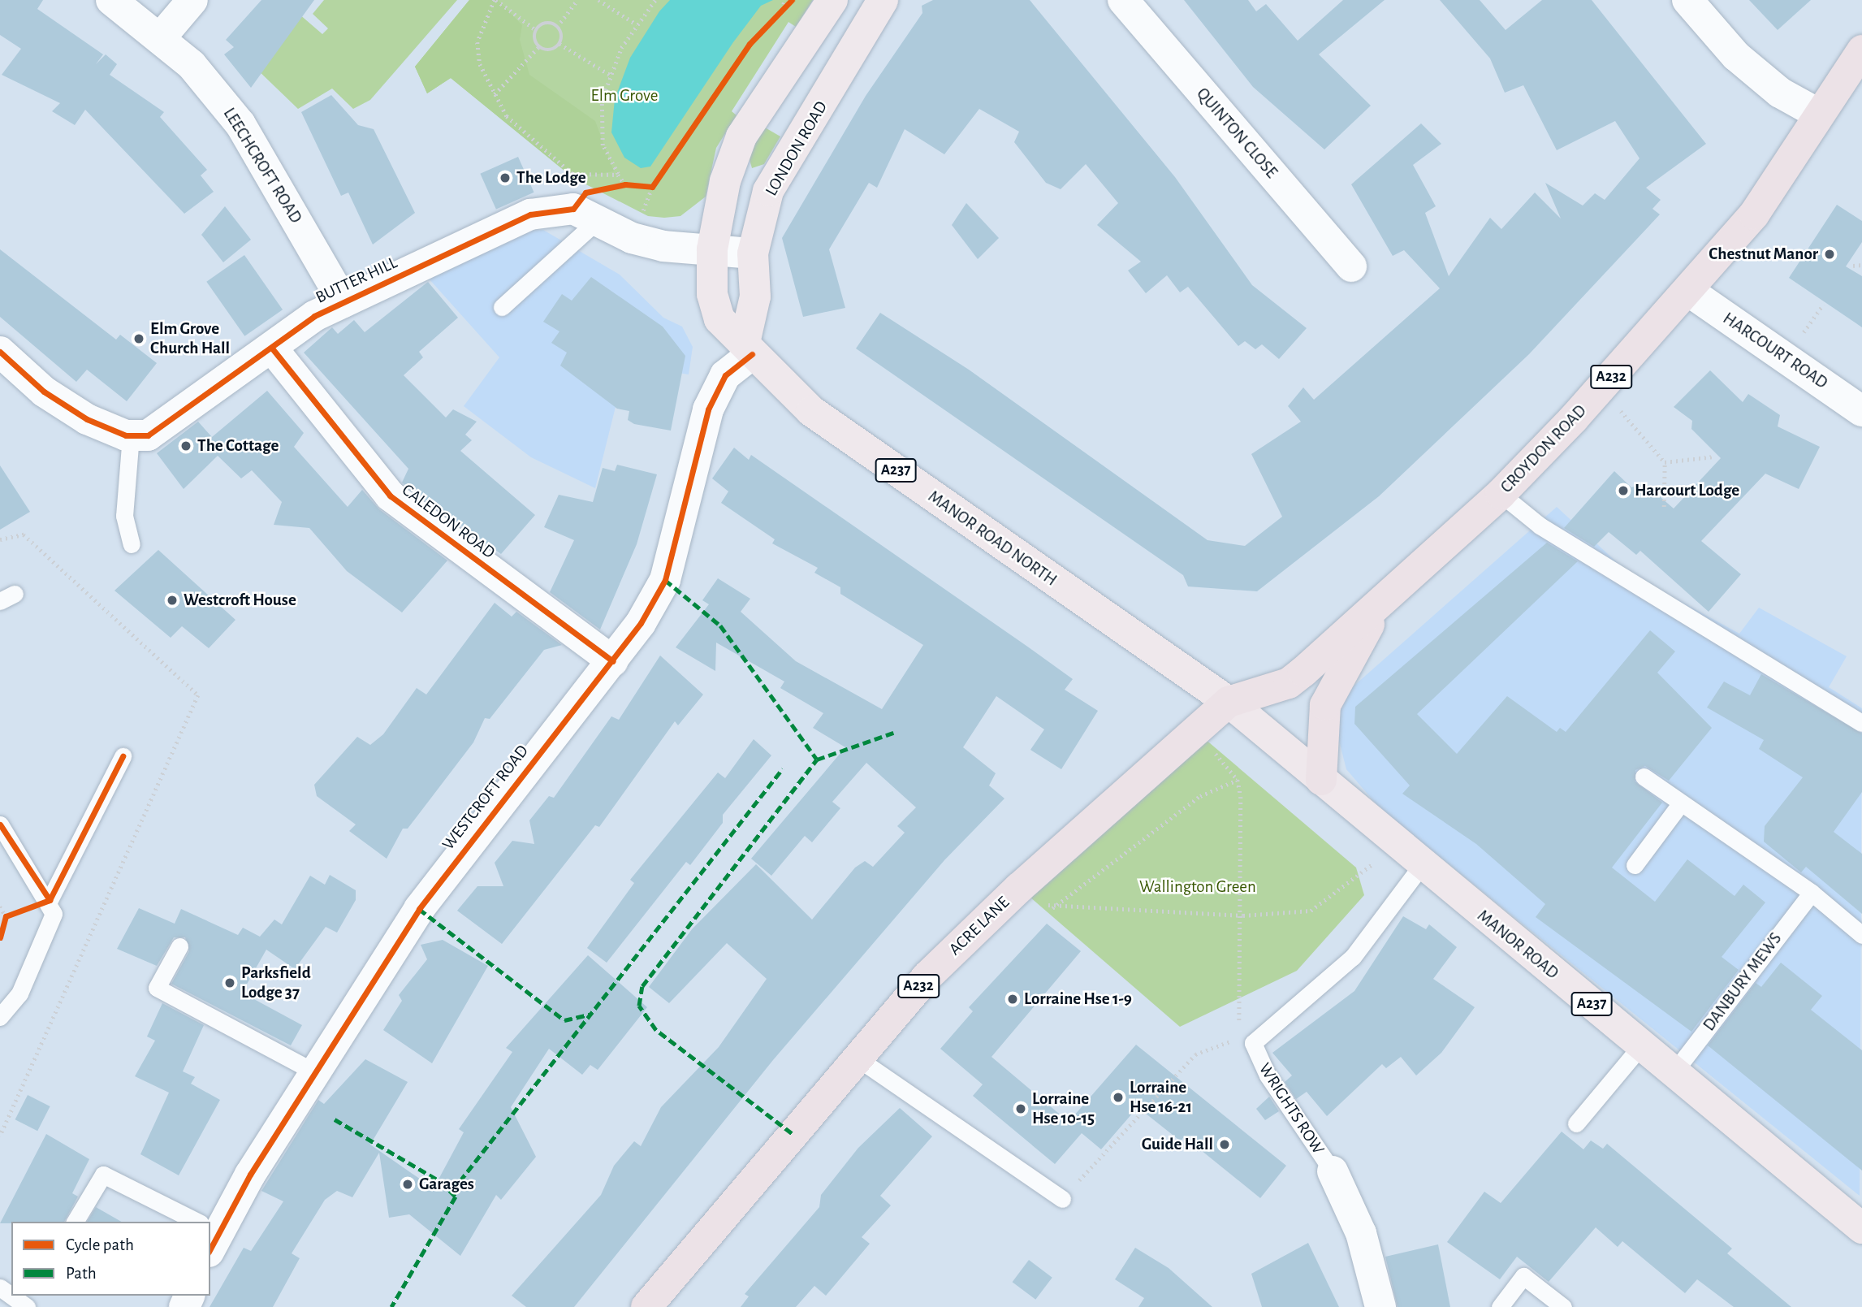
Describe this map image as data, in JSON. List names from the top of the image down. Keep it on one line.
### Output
{"streets":{"highway":["A232","CROYDON ROAD","ACRE LANE"],"main road":["LONDON ROAD","A237","MANOR ROAD NORTH","MANOR ROAD"],"street":["QUINTON CLOSE","LEECHCROFT ROAD","BUTTER HILL","HARCOURT ROAD","CALEDON ROAD","WESTCROFT ROAD","WRIGHTS ROW"],"lane":["DANBURY MEWS"]},"crossings":[["LONDON ROAD","BUTTER HILL"],["LONDON ROAD","MANOR ROAD NORTH"],["LONDON ROAD","WESTCROFT ROAD"],["LEECHCROFT ROAD","BUTTER HILL"],["BUTTER HILL","A237"],["BUTTER HILL","CALEDON ROAD"],["BUTTER HILL","MANOR ROAD NORTH"],["HARCOURT ROAD","CROYDON ROAD"],["CROYDON ROAD","MANOR ROAD NORTH"],["CROYDON ROAD","ACRE LANE"],["CROYDON ROAD","MANOR ROAD"],["A237","MANOR ROAD NORTH"],["CALEDON ROAD","WESTCROFT ROAD"],["MANOR ROAD NORTH","WESTCROFT ROAD"],["MANOR ROAD NORTH","ACRE LANE"],["MANOR ROAD NORTH","MANOR ROAD"],["ACRE LANE","MANOR ROAD"],["MANOR ROAD","DANBURY MEWS"],["MANOR ROAD","WRIGHTS ROW"]],"parks":["Elm Grove","Wallington Green"],"places":["The Lodge","Chestnut Manor","Elm Grove Church Hall","The Cottage","Harcourt Lodge","Westcroft House","Parksfield Lodge 37","Lorraine Hse 1-9","Lorraine Hse 16-21","Lorraine Hse 10-15","Guide Hall","Garages"],"legend":["Cycle path","Path"]}
